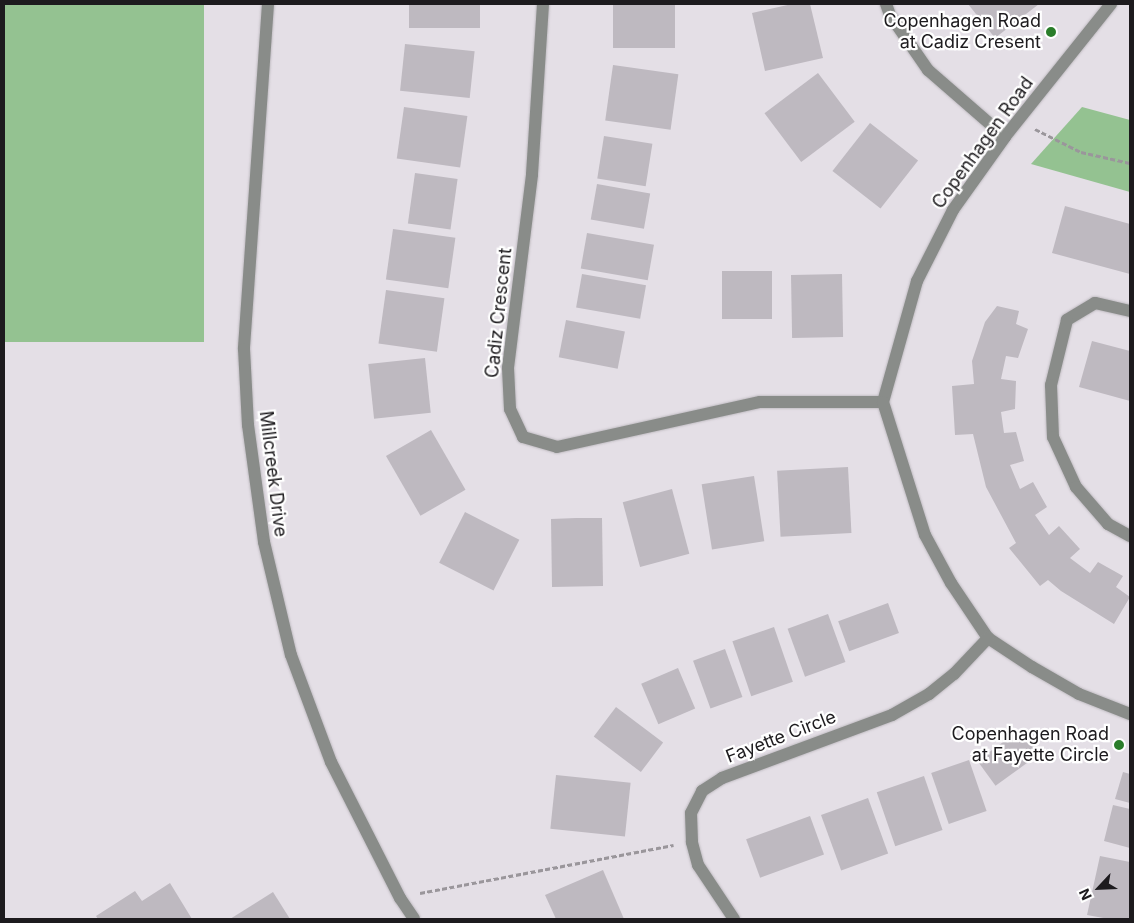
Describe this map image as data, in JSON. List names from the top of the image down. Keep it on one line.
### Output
{"streets":{"street":["Copenhagen Road","Cadiz Crescent","Millcreek Drive","Fayette Circle"]},"crossings":[["Copenhagen Road","Cadiz Crescent"]],"places":["Copenhagen Road at Cadiz Cresent","Copenhagen Road at Fayette Circle"],"north":"bottom left"}
